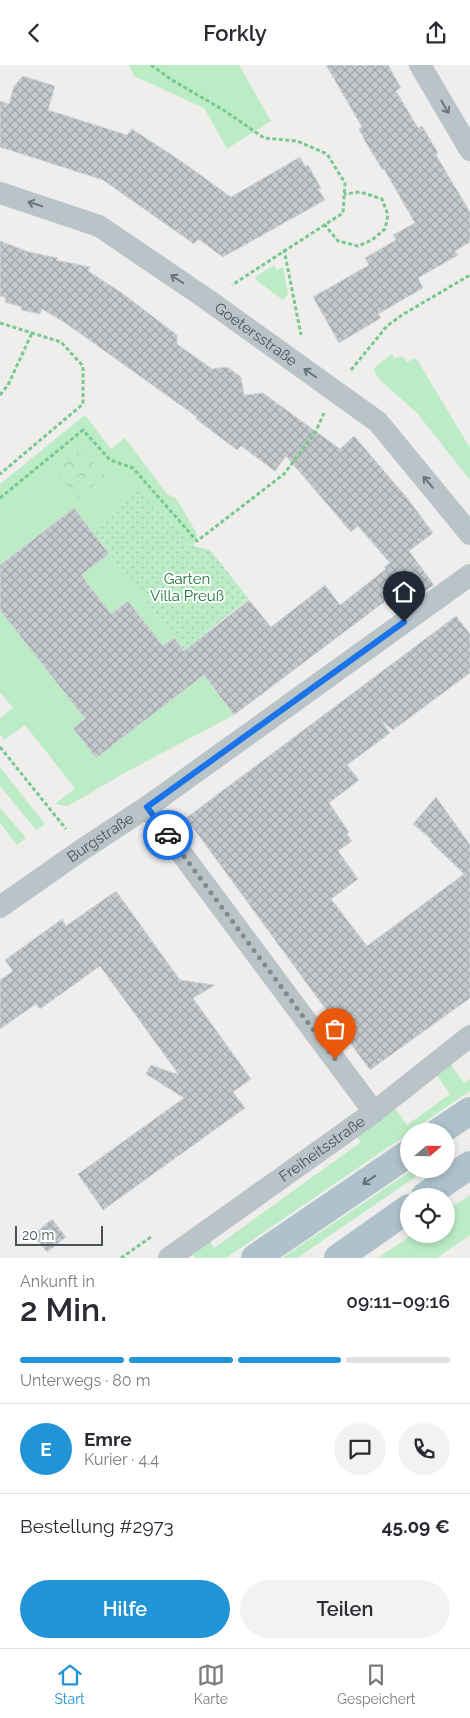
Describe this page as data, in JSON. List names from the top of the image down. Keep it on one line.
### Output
{"streets":{"street":["Goetersstraße","Burgstraße","Freiheitsstraße"]},"one_way":["Goetersstraße"],"parks":["Garten Villa Preuß"],"scale_bar":"20 m","north":"right","page":{"header":"Forkly","scale":"20 m","heading":["2 Min.","Ankunft in","09:11–09:16"],"panel":["Emre","Kurier · 4.4","Bestellung #2973","45.09 €"],"bar":"Unterwegs · 80 m","round":"E","buttons":["Hilfe","Teilen"],"tabs":["Start","Karte","Gespeichert"]}}
